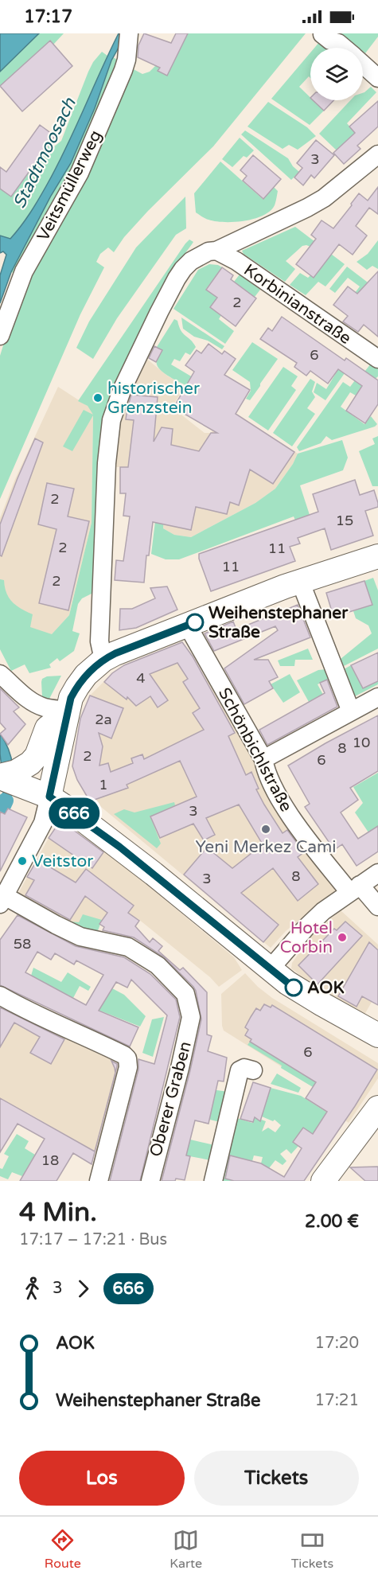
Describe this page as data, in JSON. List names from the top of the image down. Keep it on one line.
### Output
{"streets":{"street":["Veitsmüllerweg","Korbinianstraße","Schönbichlstraße","Oberer Graben"]},"water":["Stadtmoosach"],"places":["historischer Grenzstein","Weihenstephaner Straße","Yeni Merkez Cami","Veitstor","Hotel Corbin","AOK"],"lines":["bus line 666"],"house_numbers":["3","2","6","2","15","2","11","11","2","4","2a","10","8","2","6","1","3","8","3","58","6","18"],"page":{"status":"17:17","on_map":"666","heading":["4 Min.","17:17 – 17:21 · Bus","2.00 €"],"legs":["3","666"],"list":[{"name":"AOK","value":"17:20"},{"name":"Weihenstephaner Straße","value":"17:21"}],"buttons":["Los","Tickets"],"tabs":["Route","Karte","Tickets"]}}
